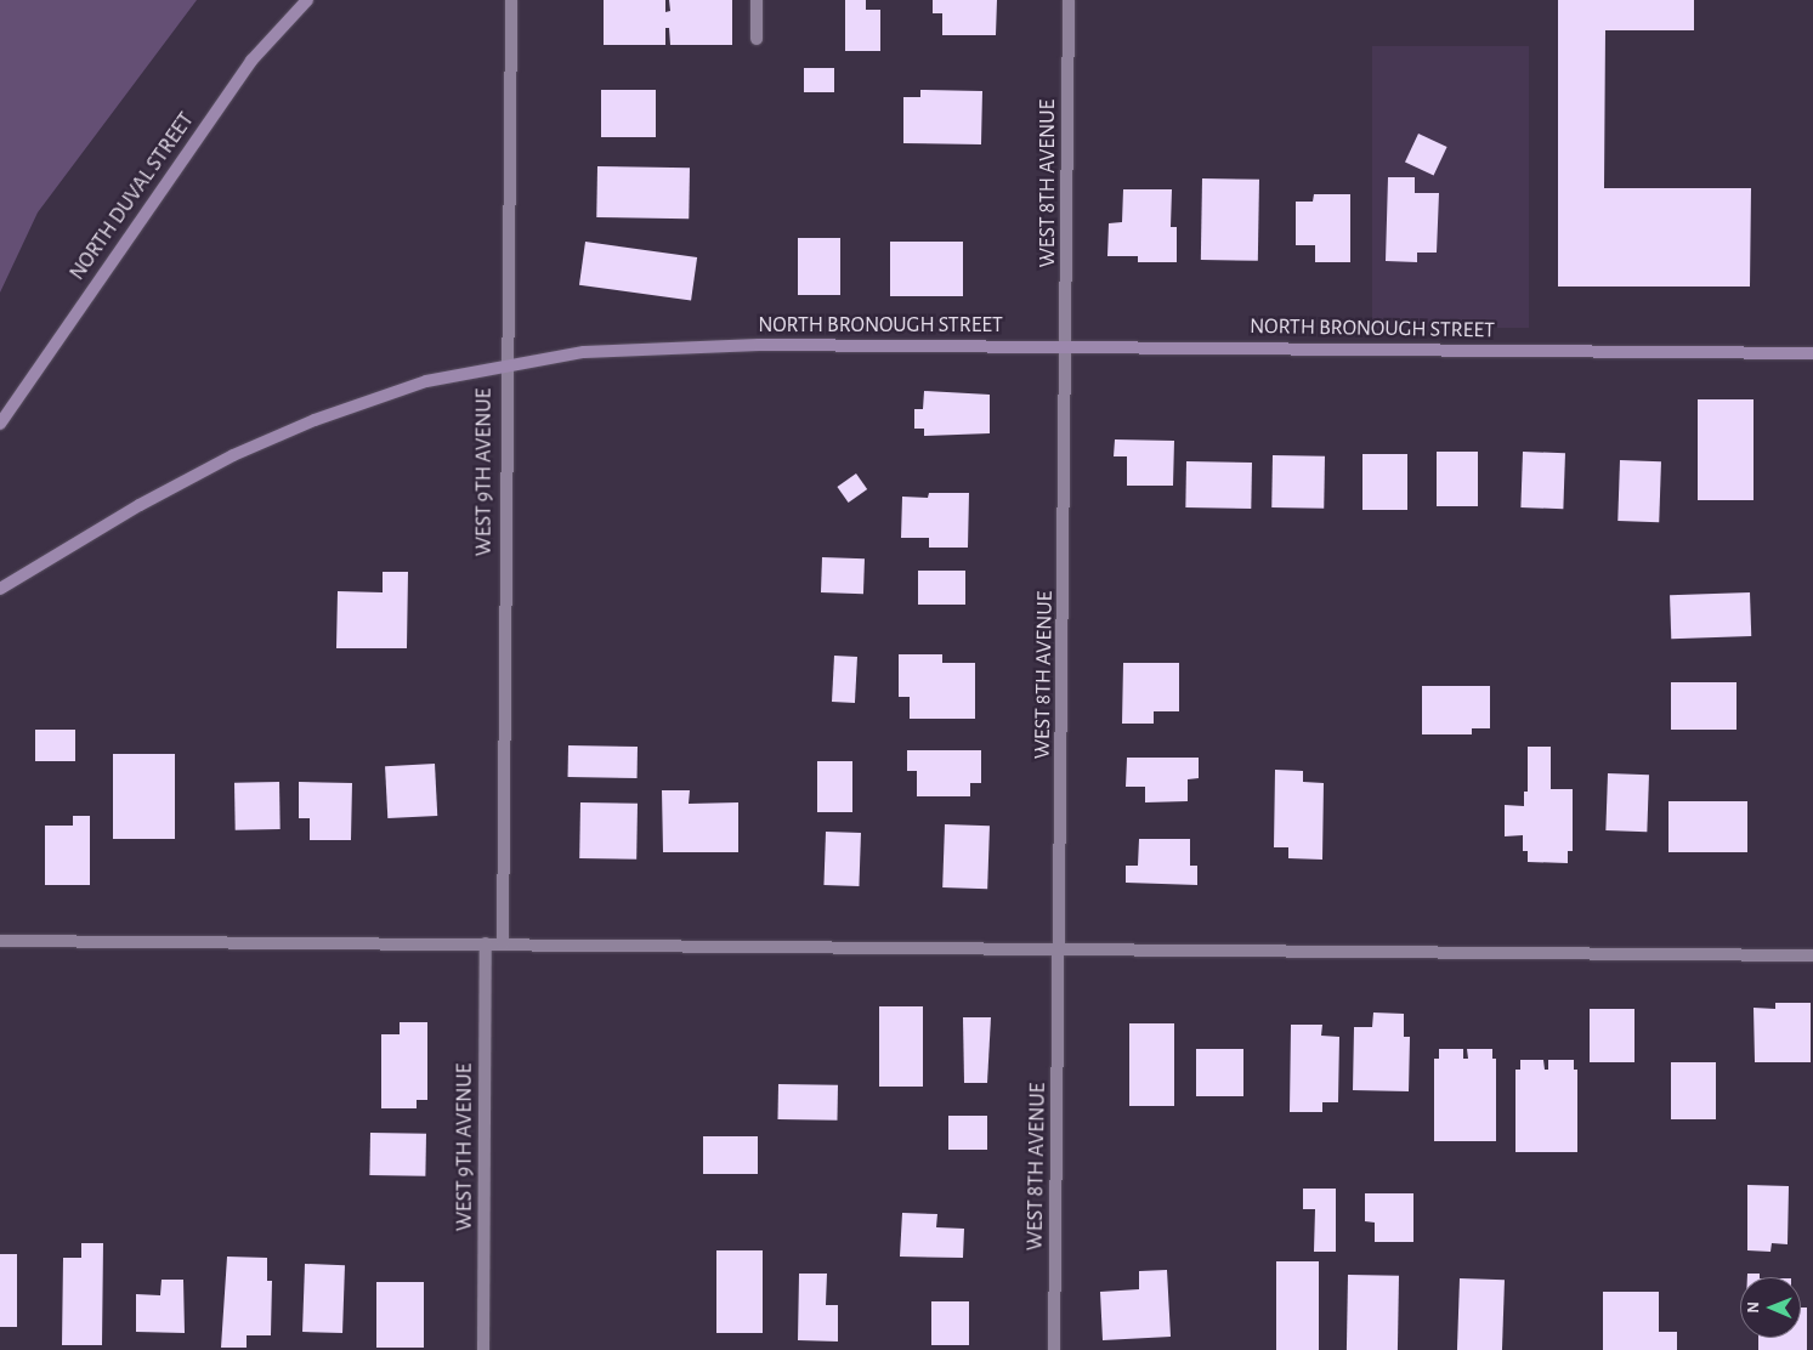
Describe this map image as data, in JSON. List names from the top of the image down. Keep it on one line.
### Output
{"streets":{"main road":["NORTH DUVAL STREET","NORTH BRONOUGH STREET"],"street":["WEST 8TH AVENUE","WEST 9TH AVENUE"]},"crossings":[["WEST 8TH AVENUE","NORTH BRONOUGH STREET"],["NORTH BRONOUGH STREET","WEST 9TH AVENUE"]],"north":"left"}
